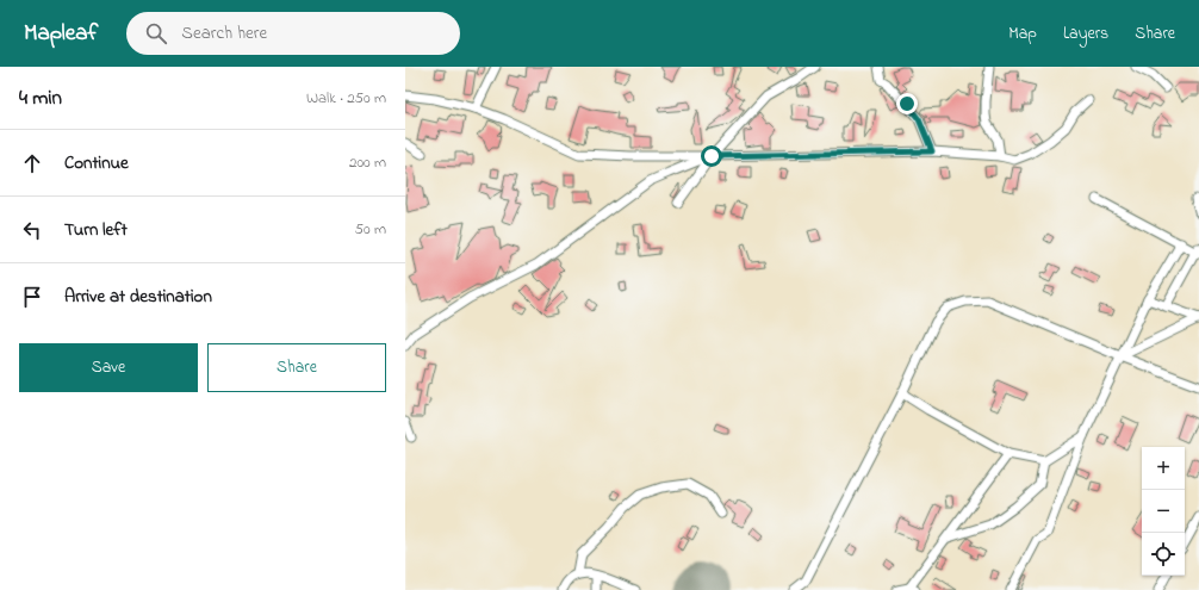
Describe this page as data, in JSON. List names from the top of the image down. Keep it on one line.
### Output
{"page":{"header":"Mapleaf","search":"Search here","nav":["Map","Layers","Share"],"heading":["4 min","Walk · 250 m"],"list":[["Continue","200 m"],["Turn left","50 m"],"Arrive at destination"],"buttons":["Save","Share"],"map_buttons":["+","−"]}}
